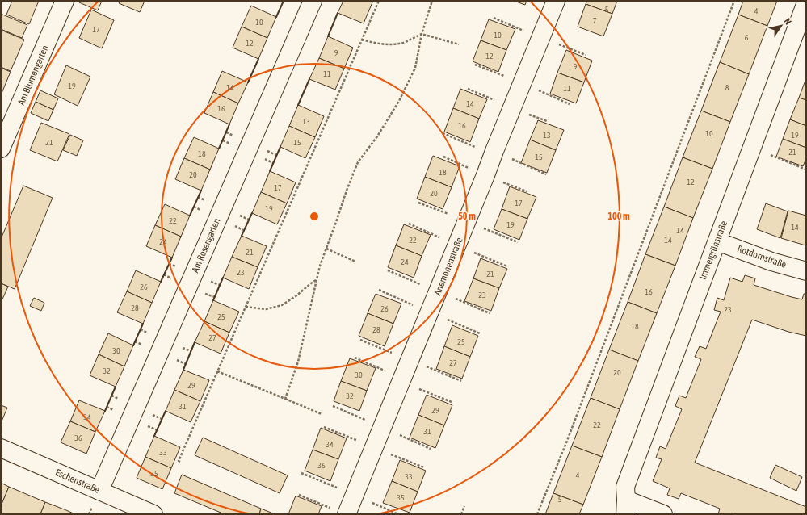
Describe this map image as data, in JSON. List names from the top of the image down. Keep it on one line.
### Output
{"streets":{"street":["Am Blumengarten","Am Rosengarten","Immergrünstraße","Rotdornstraße","Anemonenstraße","Eschenstraße"]},"crossings":[["Am Rosengarten","Eschenstraße"],["Immergrünstraße","Rotdornstraße"]],"house_numbers":["5","4","7","10","17","10","6","12","9","12","9","11","19","14","8","11","14","16","13","16","10","13","19","21","15","21","18","15","18","20","12","17","20","17","19","22","19","14","14","22","14","24","21","24","23","21","26","16","23","28","26","23","25","18","28","27","25","30","27","32","20","30","29","32","31","29","34","22","31","36","34","33","36","35","4","33","35","5"],"north":"top right","rings":["50 m","100 m"]}
